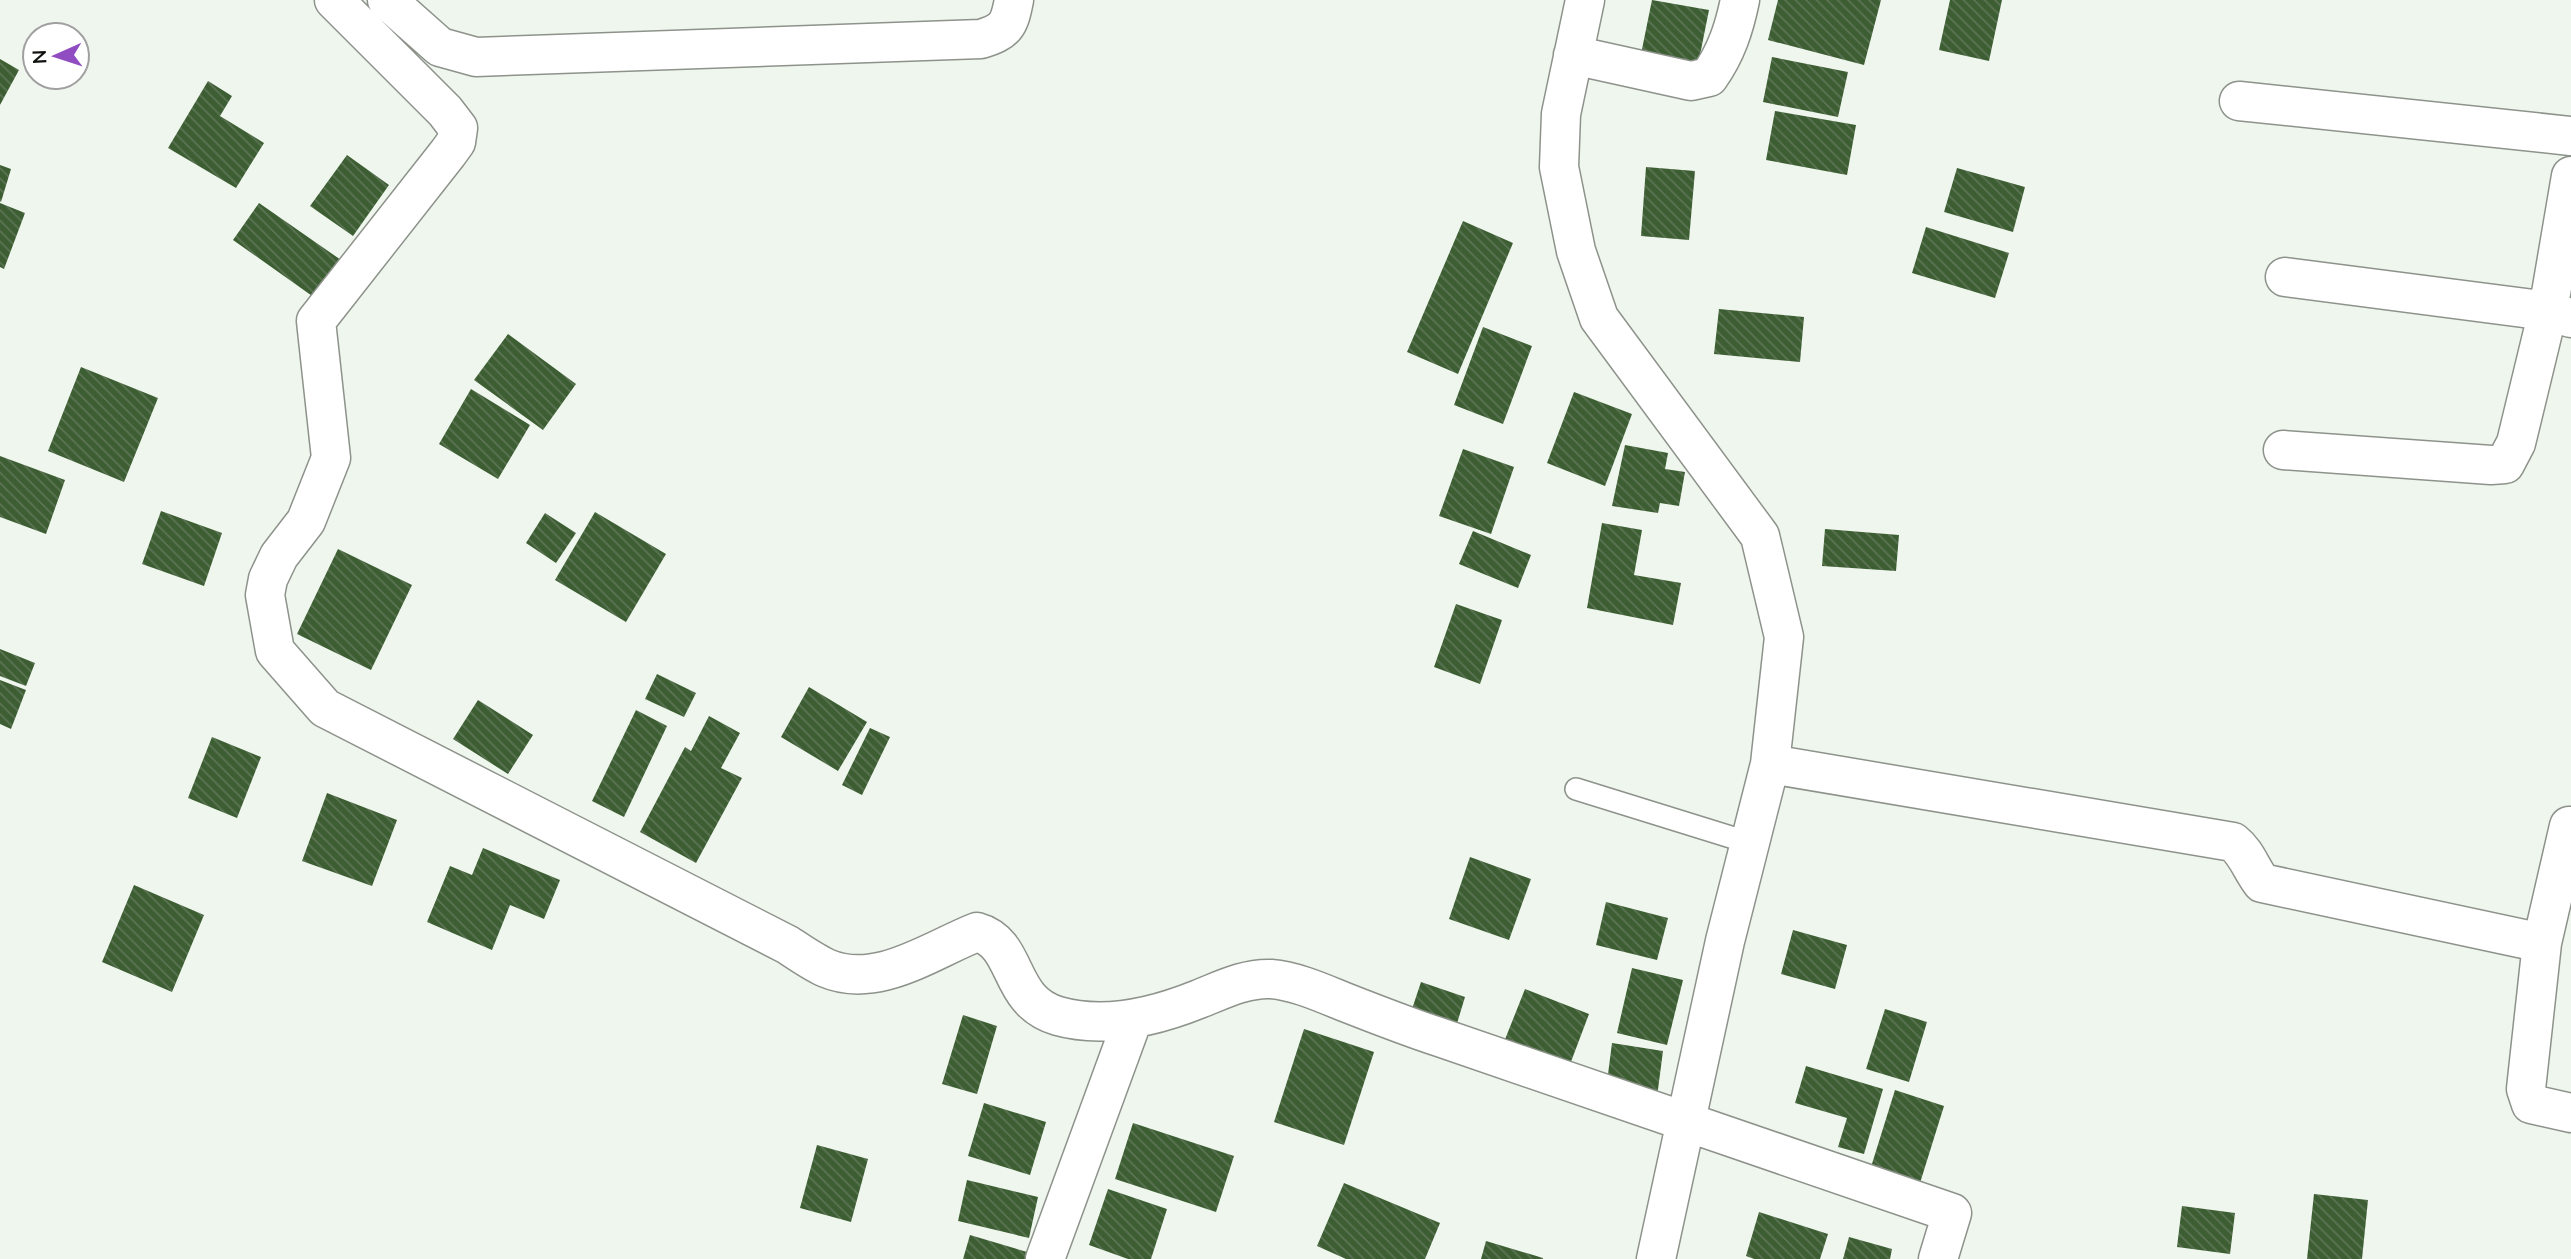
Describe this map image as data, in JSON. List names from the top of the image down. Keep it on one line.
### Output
{"north":"left"}
